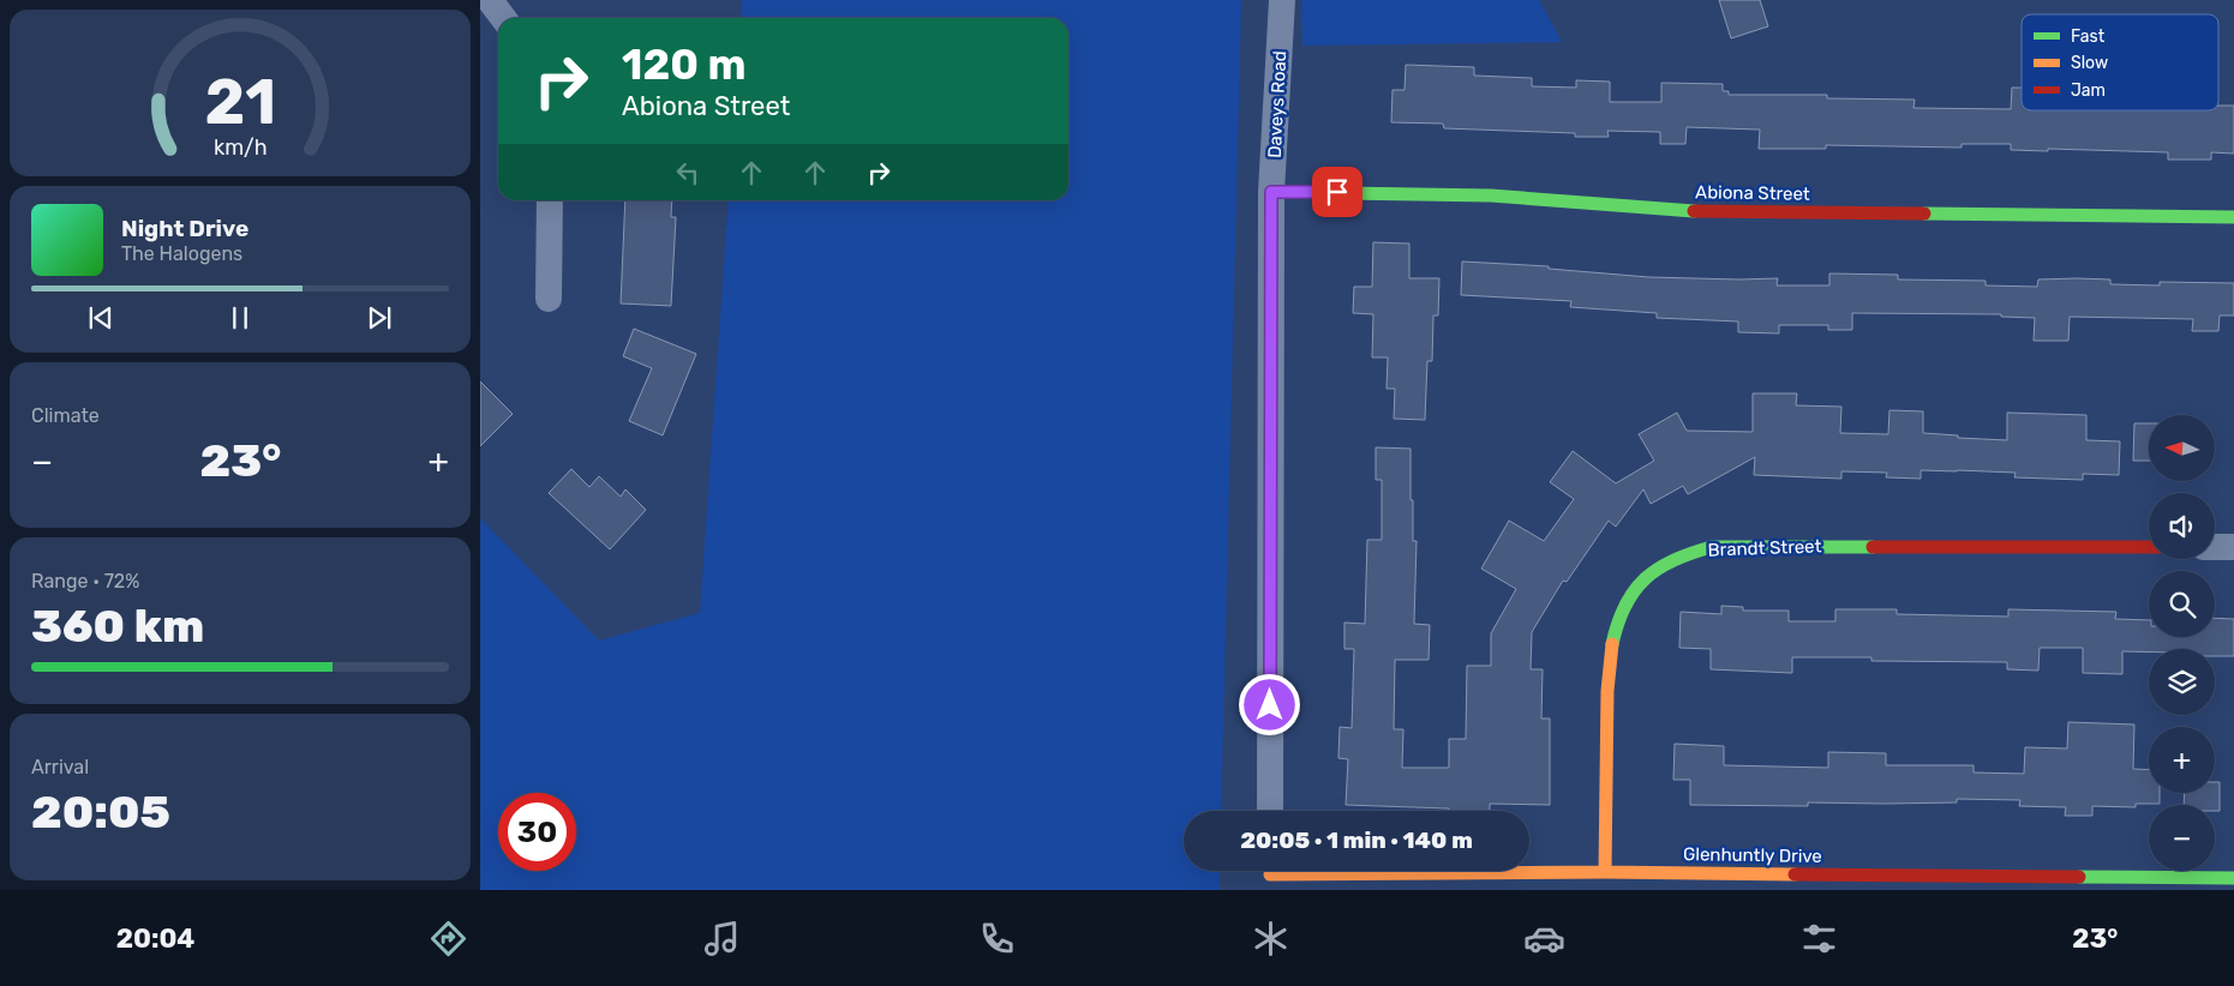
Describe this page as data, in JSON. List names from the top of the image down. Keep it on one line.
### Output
{"streets":{"street":["Daveys Road","Abiona Street","Brandt Street","Glenhuntly Drive"]},"crossings":[["Daveys Road","Abiona Street"],["Brandt Street","Glenhuntly Drive"]],"legend":["Fast","Slow","Jam"],"north":"left","page":{"turn":["120 m","Abiona Street"],"song":["Night Drive","The Halogens"],"tile":["Climate",["Range · 72%","360 km"],["Arrival","20:05"]],"map_buttons":["+","−"],"heat":["−","23°","+"],"limit":"30","trip":"20:05 · 1 min · 140 m","tabs":["20:04","23°"],"gauge":["21","km/h"]}}
